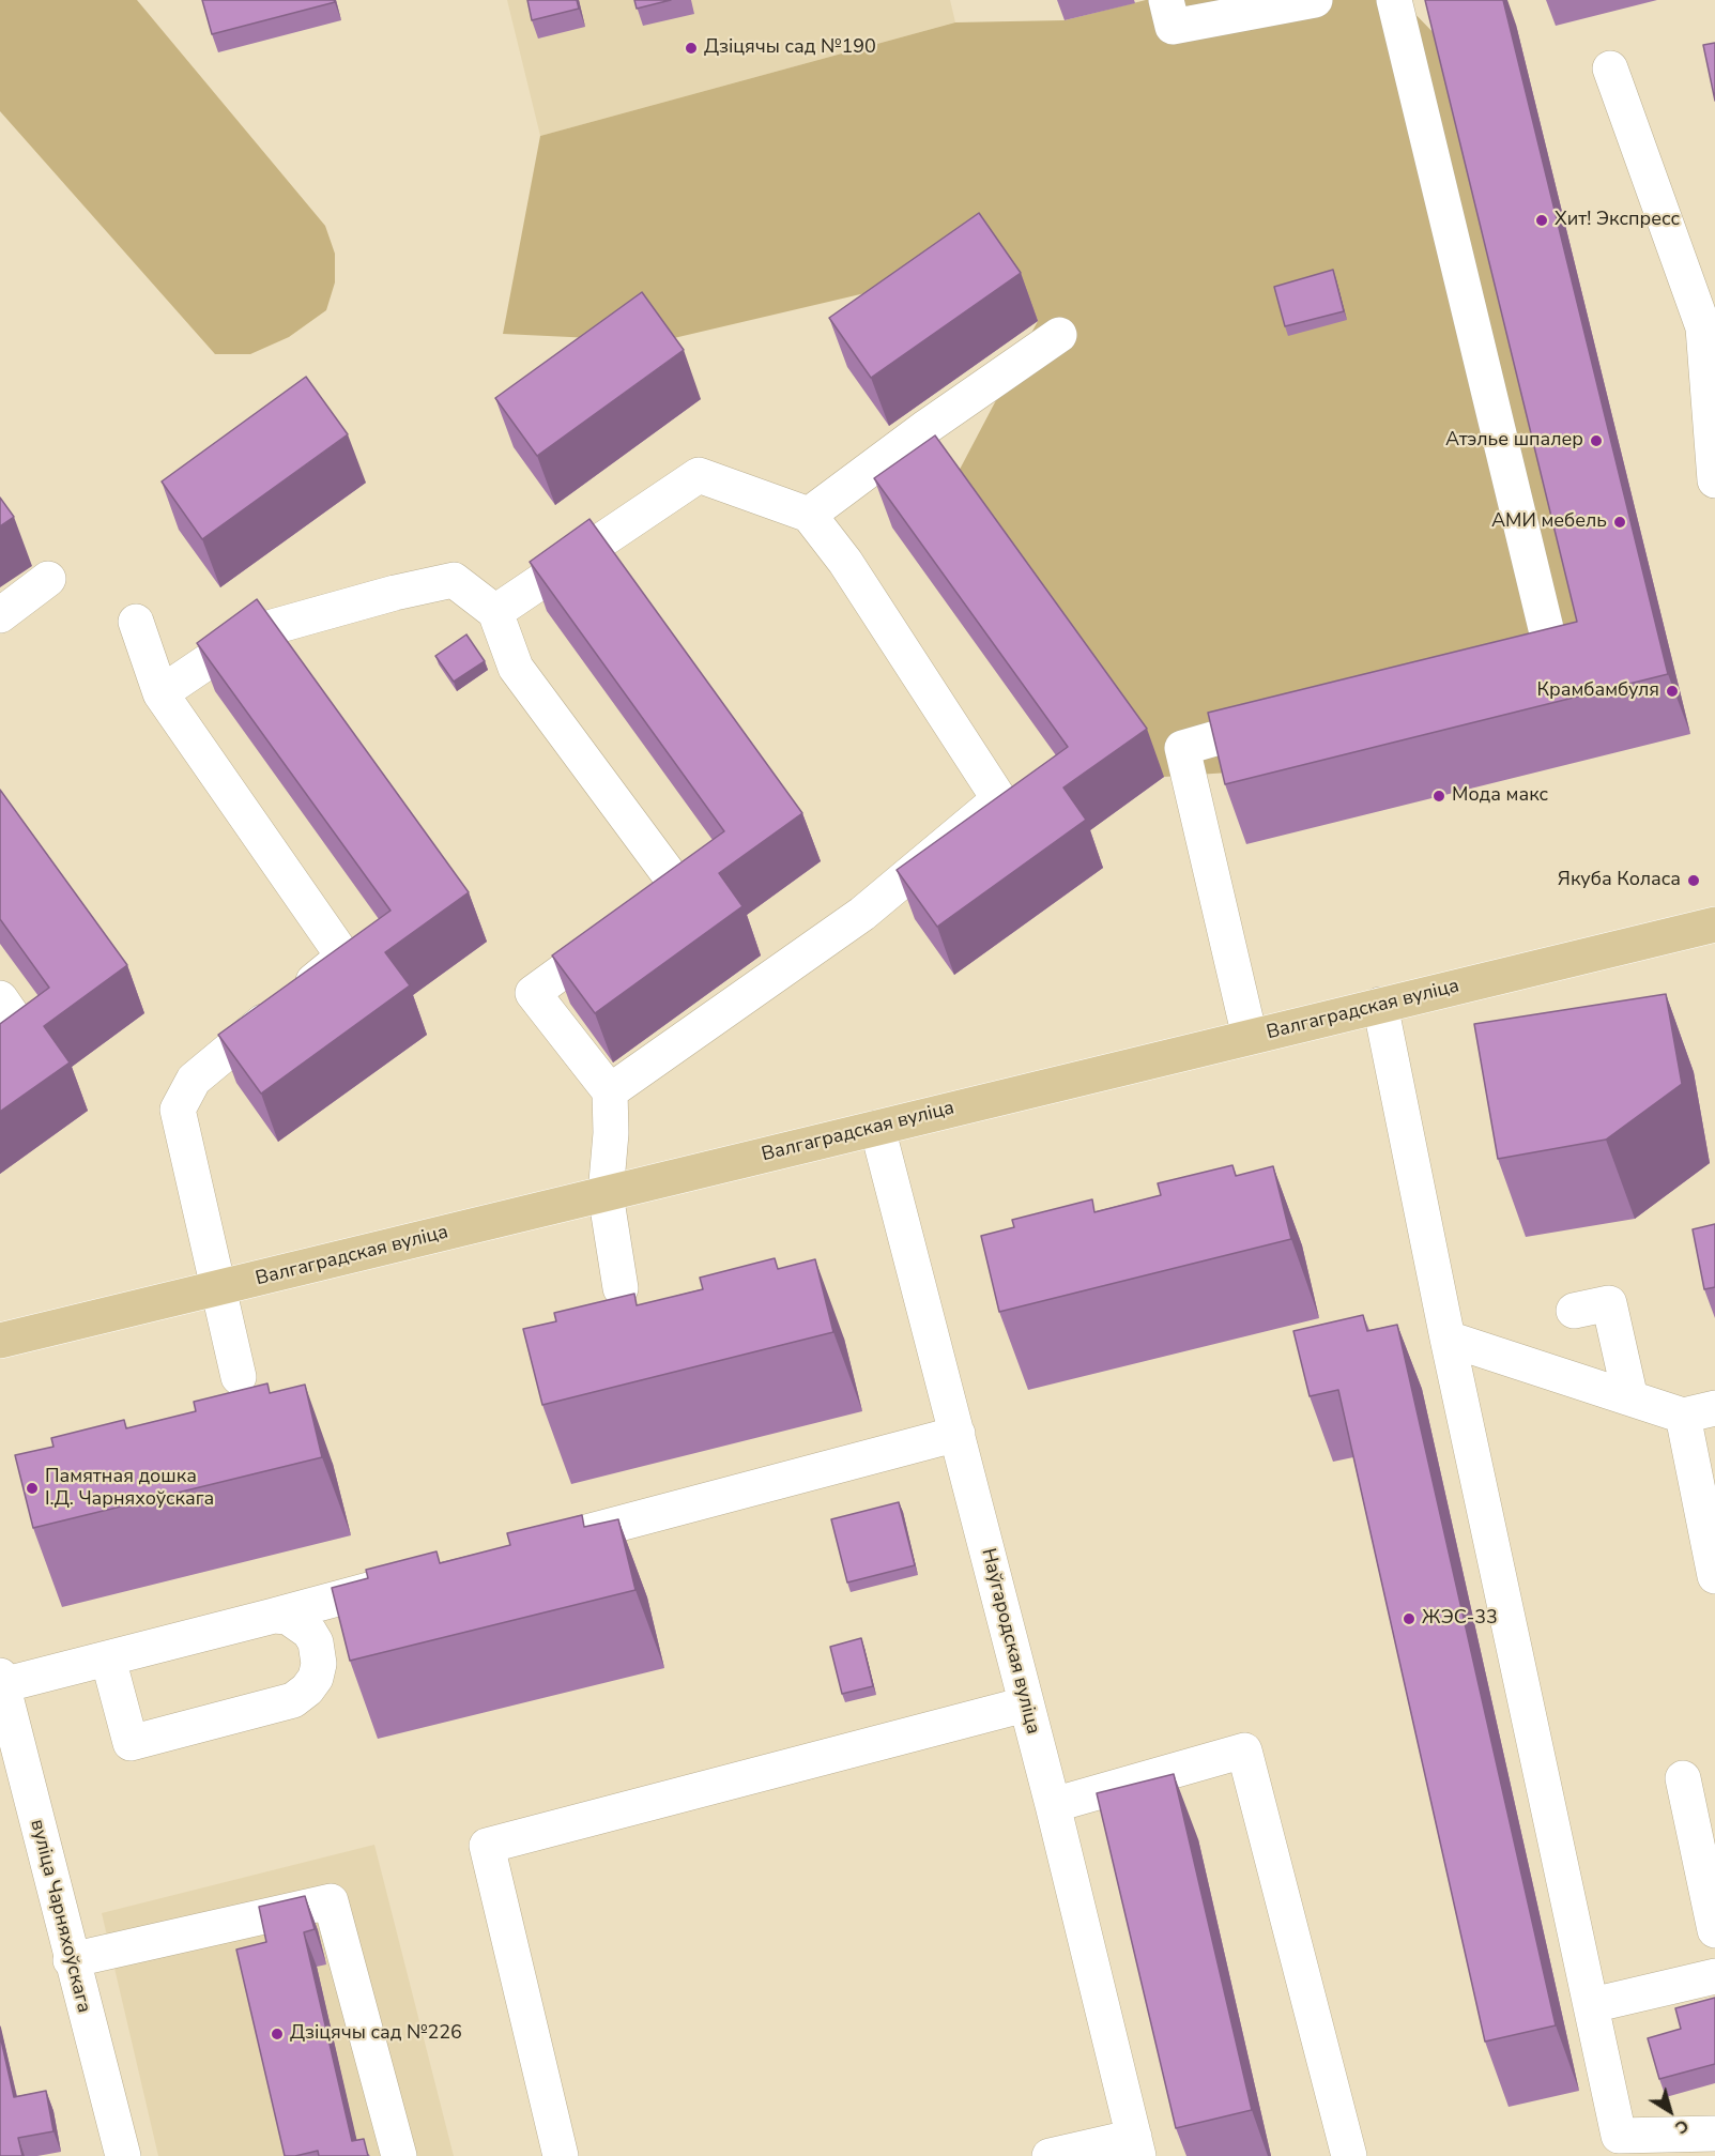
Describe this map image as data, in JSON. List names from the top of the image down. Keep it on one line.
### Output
{"streets":{"main road":["Валгаградская вуліца"],"street":["Наўгародская вуліца","вуліца Чарняхоўскага"]},"crossings":[["Валгаградская вуліца","Наўгародская вуліца"]],"places":["Дзіцячы сад №190","Хит! Экспресс","Атэлье шпалер","АМИ мебель","Крамбамбуля","Мода макс","Якуба Коласа","Памятная дошка І.Д. Чарняхоўскага","ЖЭС-33","Дзіцячы сад №226"],"north":"bottom right"}
